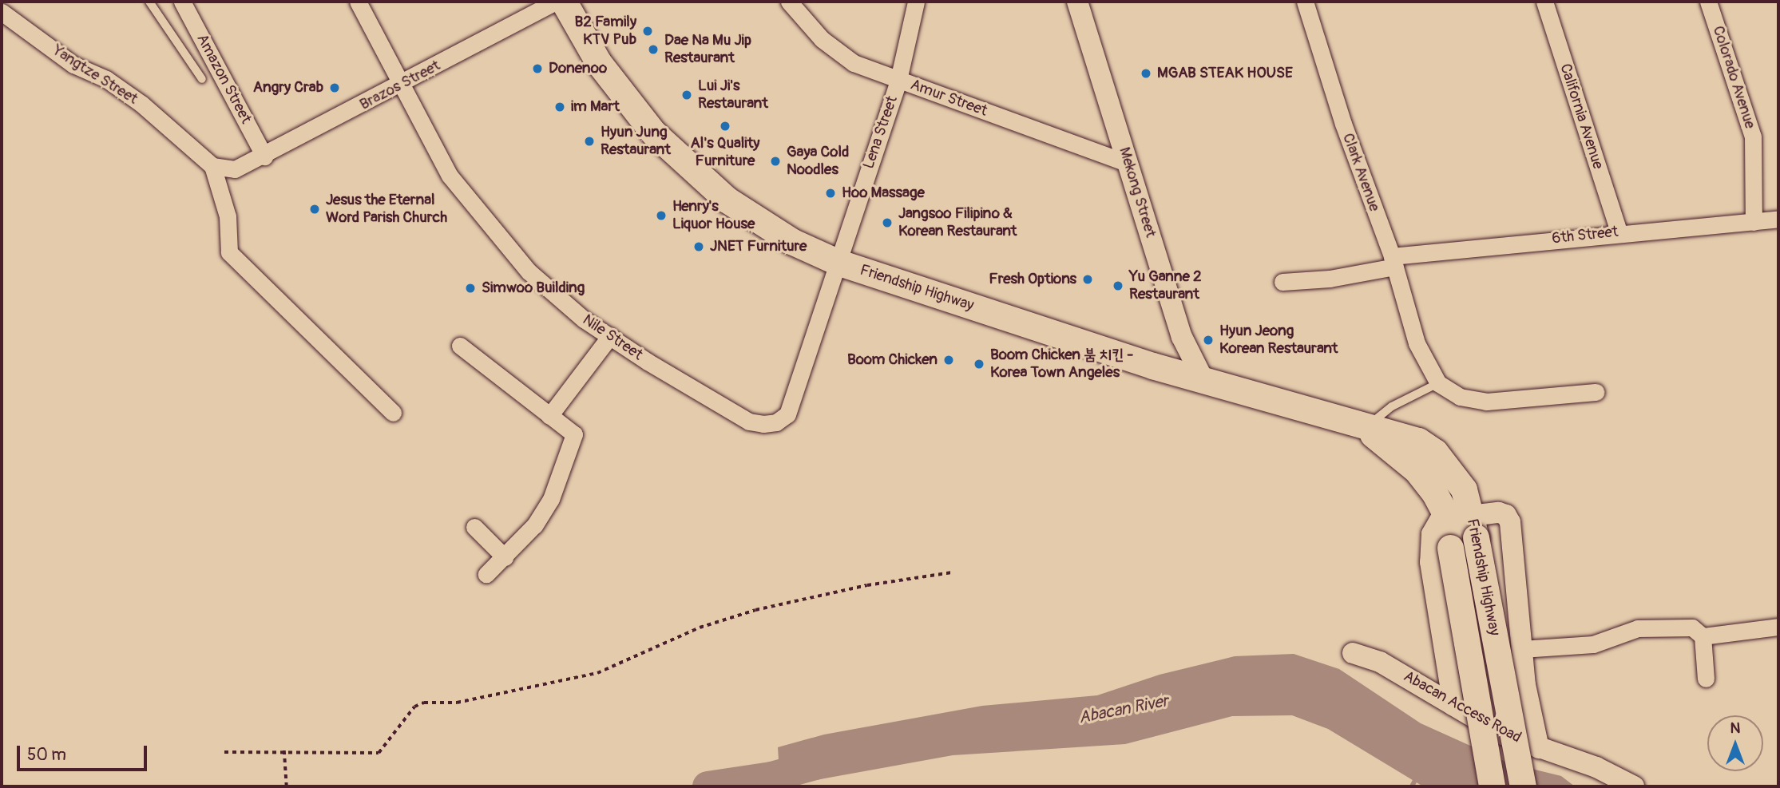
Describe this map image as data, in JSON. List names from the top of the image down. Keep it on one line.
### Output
{"streets":{"main road":["Friendship Highway"],"street":["Yangtze Street","Colorado Avenue","Amazon Street","Brazos Street","Amur Street","California Avenue","Lena Street","Clark Avenue","Mekong Street","6th Street","Nile Street","Abacan Access Road"]},"crossings":[["Yangtze Street","Brazos Street"],["Colorado Avenue","6th Street"],["Amazon Street","Brazos Street"],["Brazos Street","Nile Street"],["Amur Street","Lena Street"],["Amur Street","Mekong Street"],["California Avenue","6th Street"],["Lena Street","Friendship Highway"],["Lena Street","Nile Street"],["Clark Avenue","6th Street"],["Mekong Street","Friendship Highway"],["Friendship Highway","Nile Street"]],"water":["Abacan River"],"places":["B2 Family KTV Pub","Dae Na Mu Jip Restaurant","Donenoo","MGAB STEAK HOUSE","Angry Crab","Lui Ji's Restaurant","im Mart","Al's Quality Furniture","Hyun Jung Restaurant","Gaya Cold Noodles","Hoo Massage","Jesus the Eternal Word Parish Church","Henry's Liquor House","Jangsoo Filipino & Korean Restaurant","JNET Furniture","Fresh Options","Yu Ganne 2 Restaurant","Simwoo Building","Hyun Jeong Korean Restaurant","Boom Chicken","Boom Chicken 붐 치킨 - Korea Town Angeles"],"scale_bar":"50 m","north":"top"}
